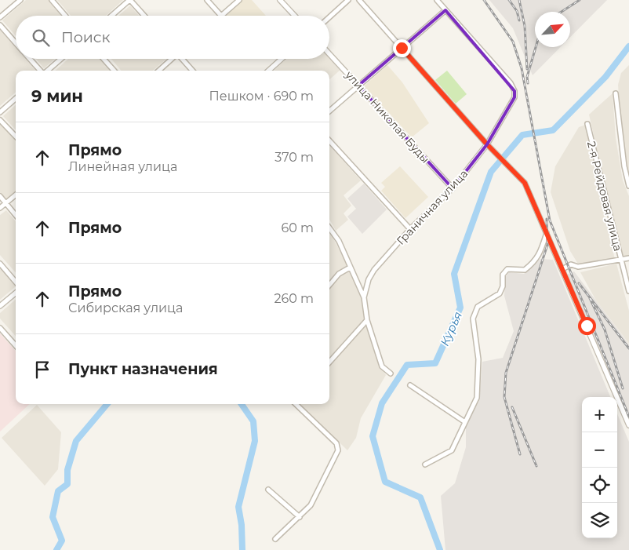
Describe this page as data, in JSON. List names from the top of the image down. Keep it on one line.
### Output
{"streets":{"street":["улица Николая Буды","2-я Рейдовая улица","Граничная улица"]},"crossings":[["улица Николая Буды","Граничная улица"]],"water":["Курья"],"north":"top right","page":{"search":"Поиск","heading":["9 мин","Пешком · 690 m"],"list":[["Прямо","Линейная улица","370 m"],["Прямо","60 m"],["Прямо","Сибирская улица","260 m"],"Пункт назначения"],"map_buttons":["+","−"]}}
